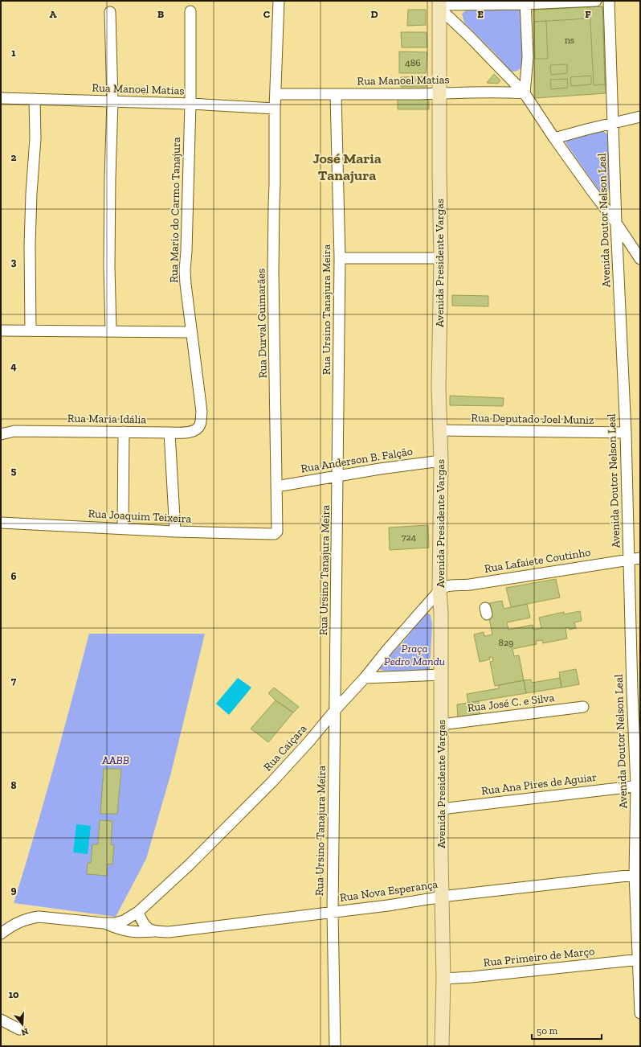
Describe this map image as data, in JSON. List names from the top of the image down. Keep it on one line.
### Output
{"streets":{"main road":["Avenida Presidente Vargas"],"street":["Rua Manoel Matias","Rua Mario do Carmo Tanajura","Avenida Doutor Nelson Leal","Rua Ursino Tanajura Meira","Rua Durval Guimarães","Rua Maria Idália","Rua Deputado Joel Muniz","Rua Anderson B. Falção","Rua Joaquim Teixeira","Rua Lafaiete Coutinho","Rua José C. e Silva","Rua Caiçara","Rua Ana Pires de Aguiar","Rua Nova Esperança","Rua Primeiro de Março"]},"crossings":[["Rua Manoel Matias","Rua Mario do Carmo Tanajura"],["Rua Manoel Matias","Avenida Presidente Vargas"],["Rua Manoel Matias","Rua Ursino Tanajura Meira"],["Rua Manoel Matias","Rua Durval Guimarães"],["Rua Mario do Carmo Tanajura","Rua Maria Idália"],["Avenida Doutor Nelson Leal","Rua Deputado Joel Muniz"],["Avenida Doutor Nelson Leal","Rua Lafaiete Coutinho"],["Avenida Doutor Nelson Leal","Rua Ana Pires de Aguiar"],["Avenida Doutor Nelson Leal","Rua Nova Esperança"],["Avenida Doutor Nelson Leal","Rua Primeiro de Março"],["Avenida Presidente Vargas","Rua Deputado Joel Muniz"],["Avenida Presidente Vargas","Rua Anderson B. Falção"],["Avenida Presidente Vargas","Rua Lafaiete Coutinho"],["Avenida Presidente Vargas","Rua José C. e Silva"],["Avenida Presidente Vargas","Rua Caiçara"],["Avenida Presidente Vargas","Rua Ana Pires de Aguiar"],["Avenida Presidente Vargas","Rua Nova Esperança"],["Avenida Presidente Vargas","Rua Primeiro de Março"],["Rua Ursino Tanajura Meira","Rua Anderson B. Falção"],["Rua Ursino Tanajura Meira","Rua Caiçara"],["Rua Ursino Tanajura Meira","Rua Nova Esperança"],["Rua Durval Guimarães","Rua Anderson B. Falção"],["Rua Durval Guimarães","Rua Joaquim Teixeira"],["Rua Lafaiete Coutinho","Rua Caiçara"],["Rua Caiçara","Rua Nova Esperança"]],"districts":["José Maria Tanajura"],"parks":["Praça Pedro Mandu","AABB"],"house_numbers":["ns","486","724","829"],"scale_bar":"50 m","north":"bottom","grid":{"columns":["A","B","C","D","E","F"],"rows":["1","2","3","4","5","6","7","8","9","10"]}}
